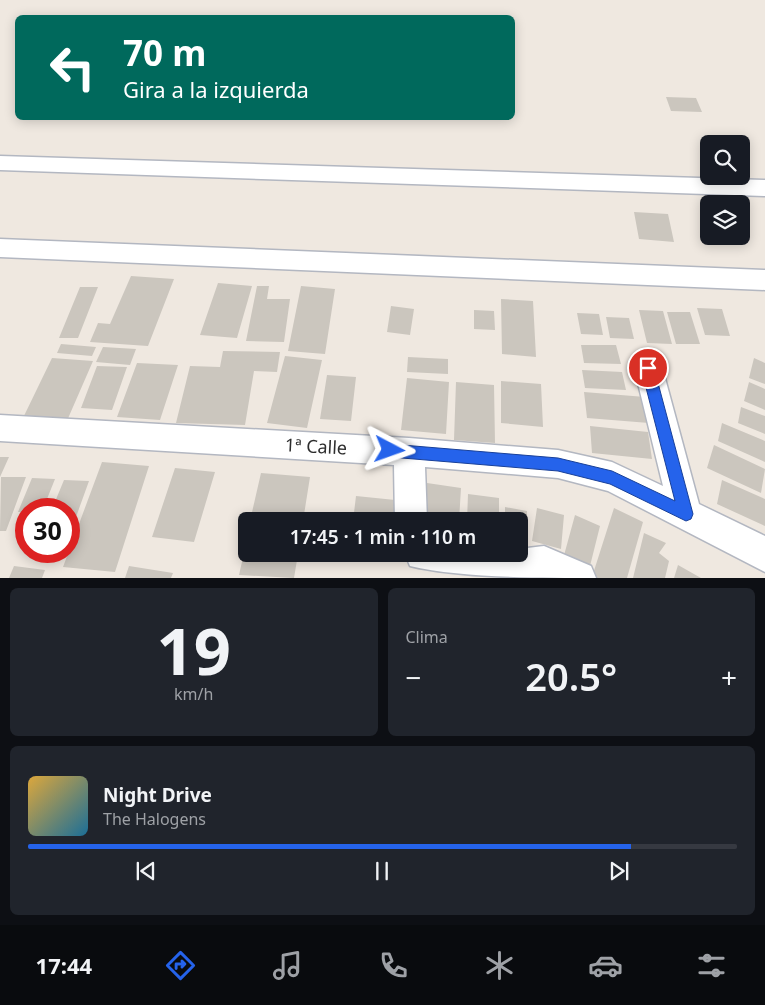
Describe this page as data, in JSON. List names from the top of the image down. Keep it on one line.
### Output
{"streets":{"street":["1ª Calle"]},"page":{"turn":["70 m","Gira a la izquierda"],"limit":"30","trip":"17:45 · 1 min · 110 m","tile":[["19","km/h"],"Clima"],"heat":["−","20.5°","+"],"song":["Night Drive","The Halogens"],"tabs":"17:44"}}
